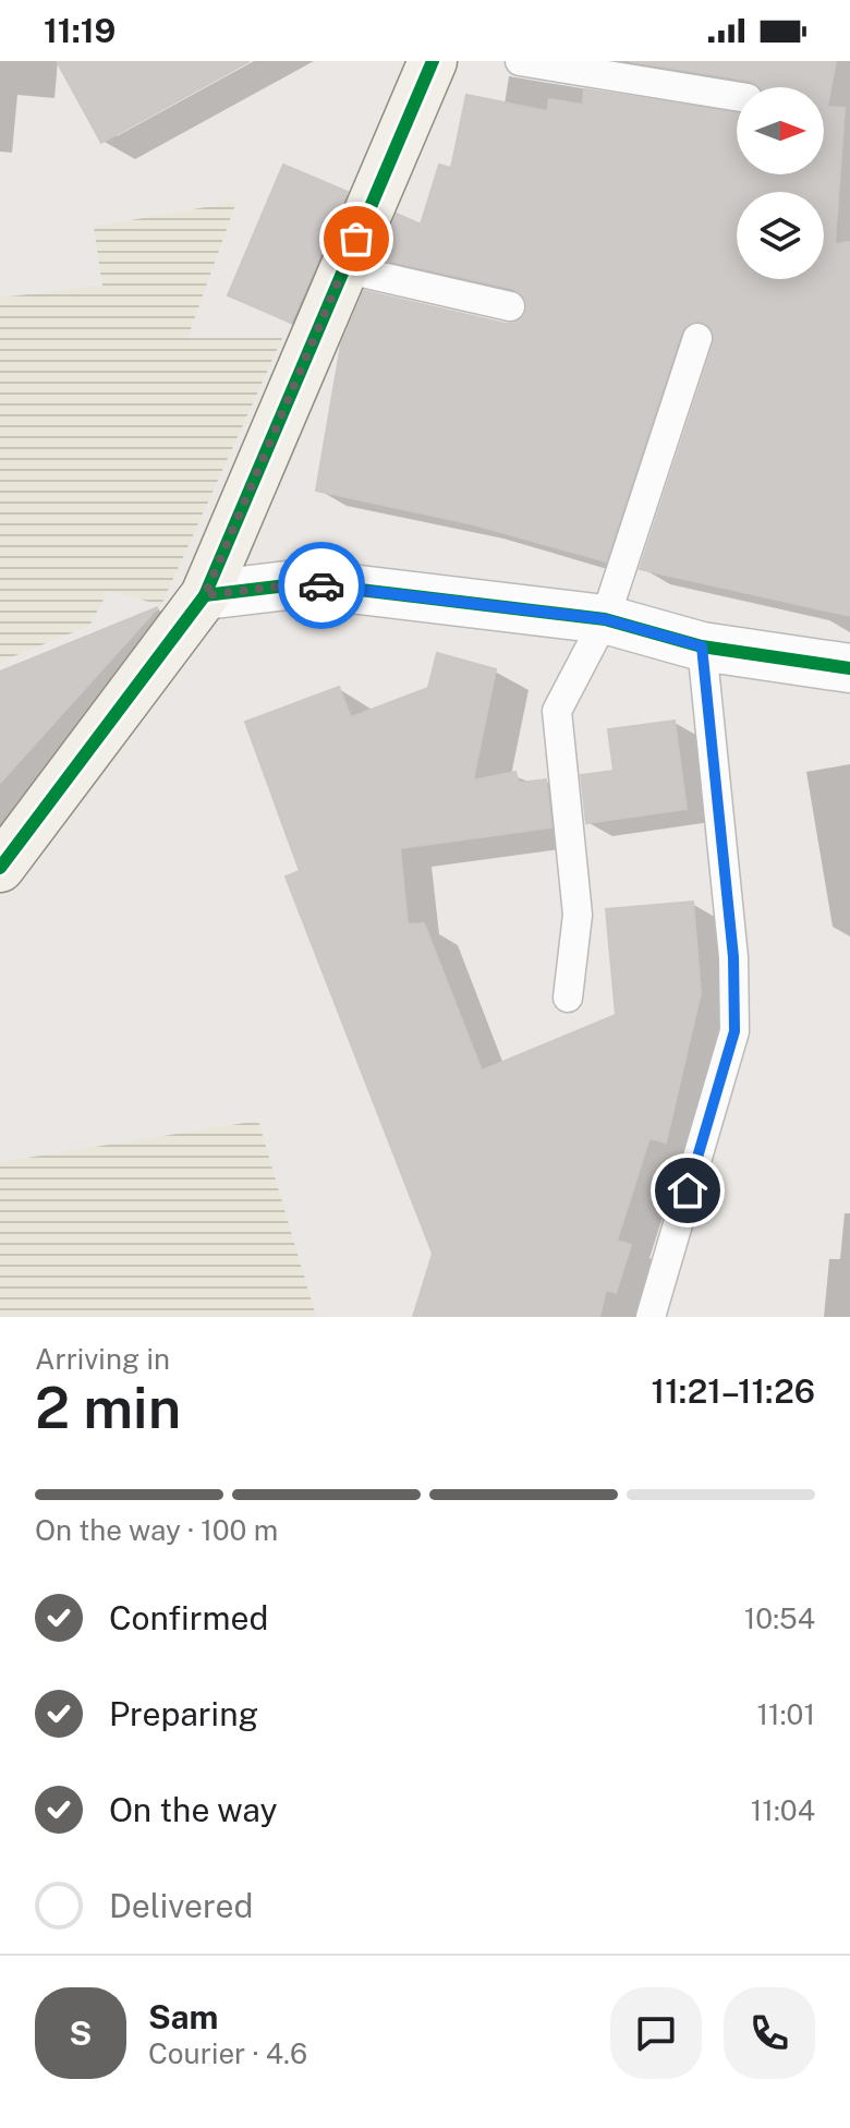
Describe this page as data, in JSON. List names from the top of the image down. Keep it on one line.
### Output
{"north":"right","page":{"status":"11:19","heading":["2 min","Arriving in","11:21–11:26"],"panel":["Sam","Courier · 4.6"],"bar":"On the way · 100 m","list":[["Confirmed","10:54"],["Preparing","11:01"],["On the way","11:04"],"Delivered"],"round":"S"}}
